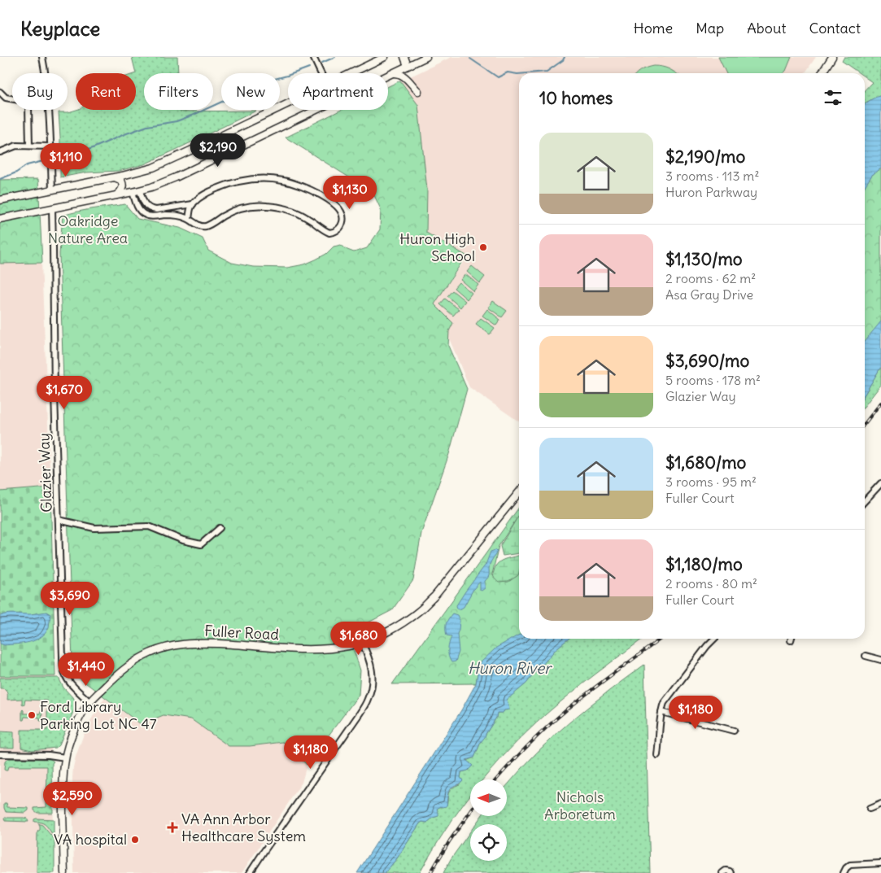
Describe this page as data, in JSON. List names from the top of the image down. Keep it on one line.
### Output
{"streets":{"main road":["Fuller Road"],"street":["Glazier Way"]},"crossings":[["Glazier Way","Fuller Road"]],"water":["Huron River"],"parks":["Oakridge Nature Area","Nichols Arboretum"],"places":{"other":["Huron High School","Ford Library Parking Lot NC 47","VA hospital"],"health":["VA Ann Arbor Healthcare System"]},"north":"left","page":{"header":"Keyplace","nav":["Home","Map","About","Contact"],"chip":["Buy","Rent","Filters","New","Apartment"],"heading":"10 homes","list":[{"name":"$2,190/mo","note":"3 rooms · 113 m² · Huron Parkway"},{"name":"$1,130/mo","note":"2 rooms · 62 m² · Asa Gray Drive"},{"name":"$3,690/mo","note":"5 rooms · 178 m² · Glazier Way"},{"name":"$1,680/mo","note":"3 rooms · 95 m² · Fuller Court"},{"name":"$1,180/mo","note":"2 rooms · 80 m² · Fuller Court"}],"price":["$2,190","$1,110","$1,130","$1,670","$3,690","$1,680","$1,440","$1,180","$1,180","$2,590"]}}
